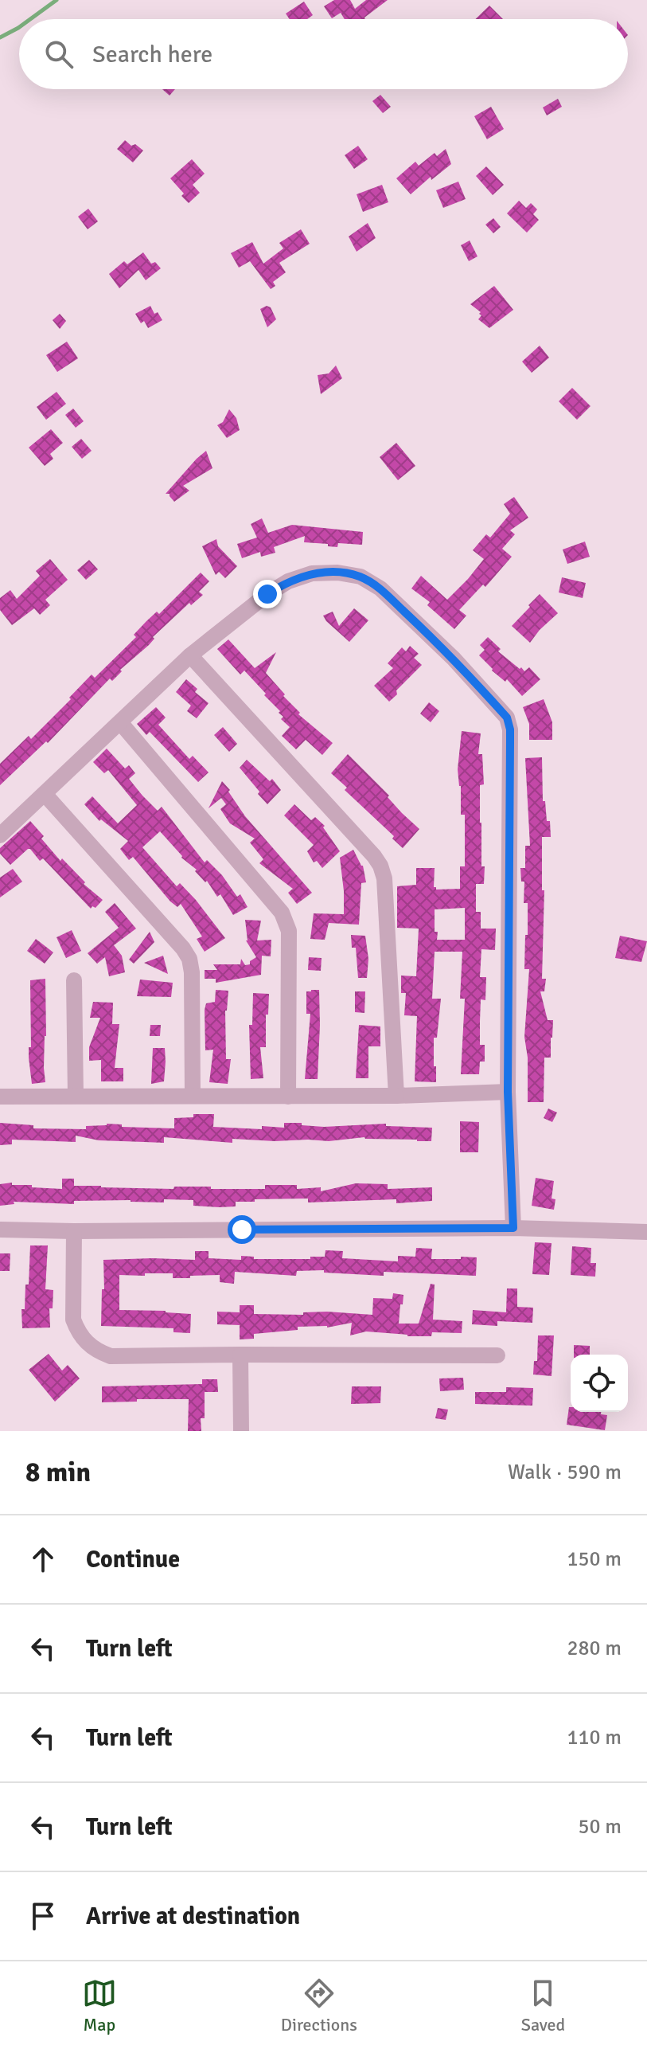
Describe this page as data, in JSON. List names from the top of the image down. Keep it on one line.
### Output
{"page":{"search":"Search here","heading":["8 min","Walk · 590 m"],"list":[["Continue","150 m"],["Turn left","280 m"],["Turn left","110 m"],["Turn left","50 m"],"Arrive at destination"],"nav":["Map","Directions","Saved"]}}
